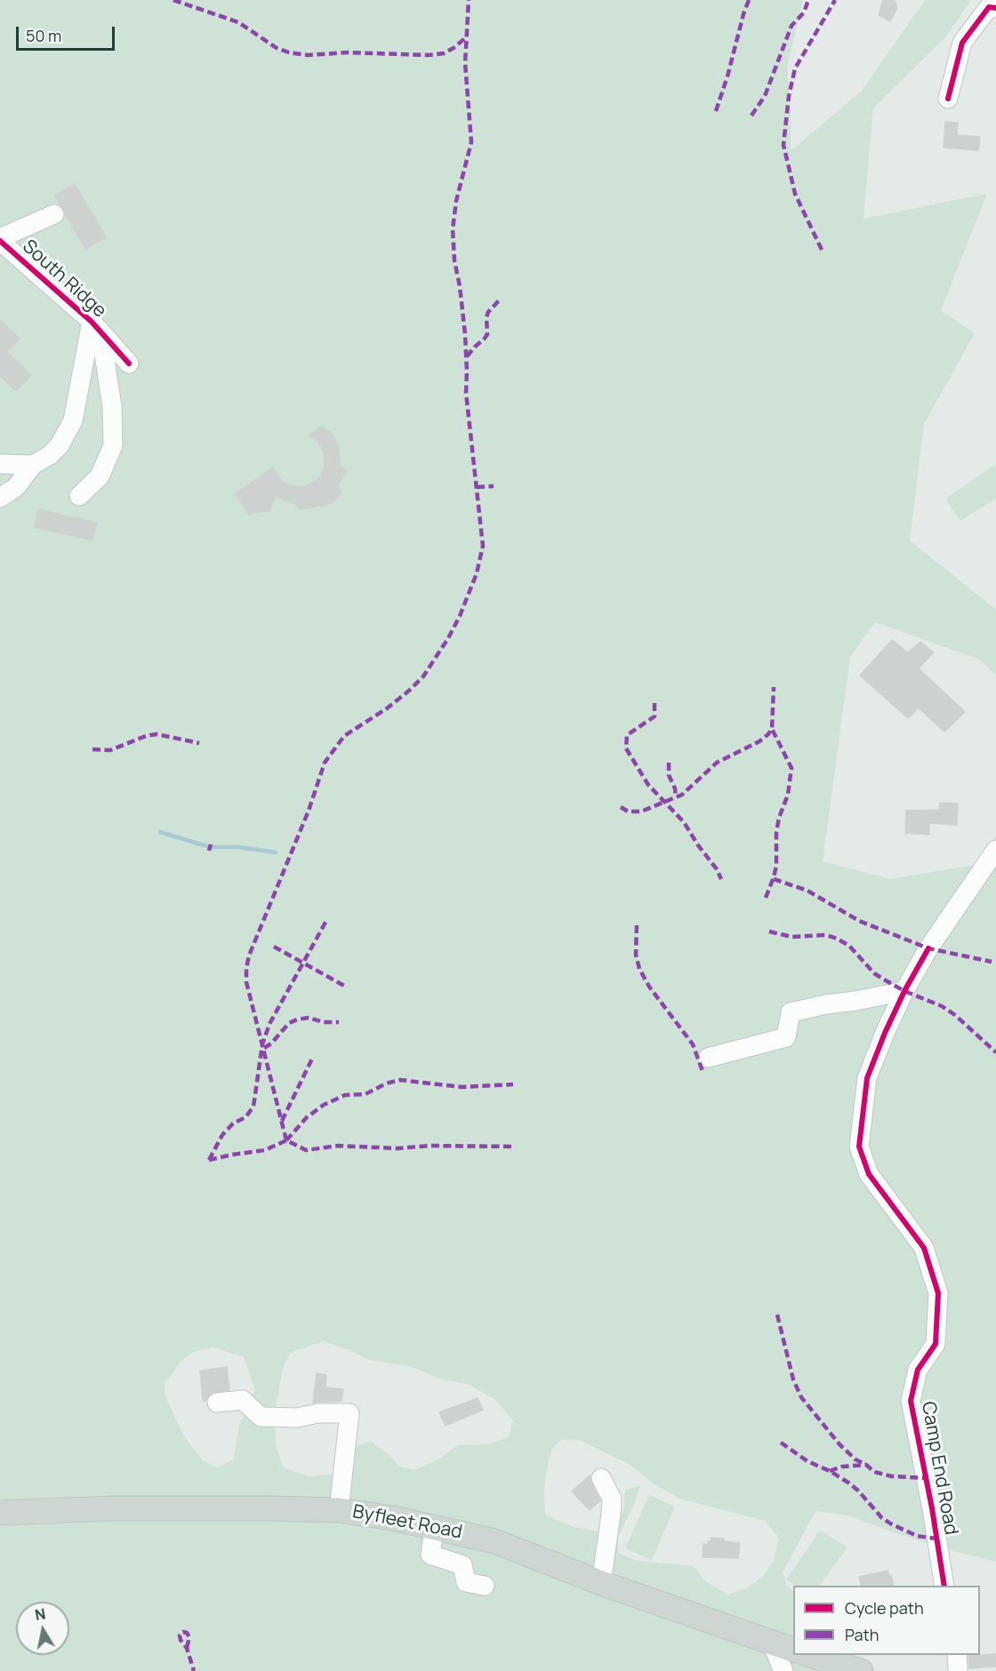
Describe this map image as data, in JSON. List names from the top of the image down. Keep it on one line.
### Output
{"streets":{"main road":["Byfleet Road"],"street":["South Ridge","Camp End Road"]},"legend":["Cycle path","Path"],"scale_bar":"50 m","north":"top"}
